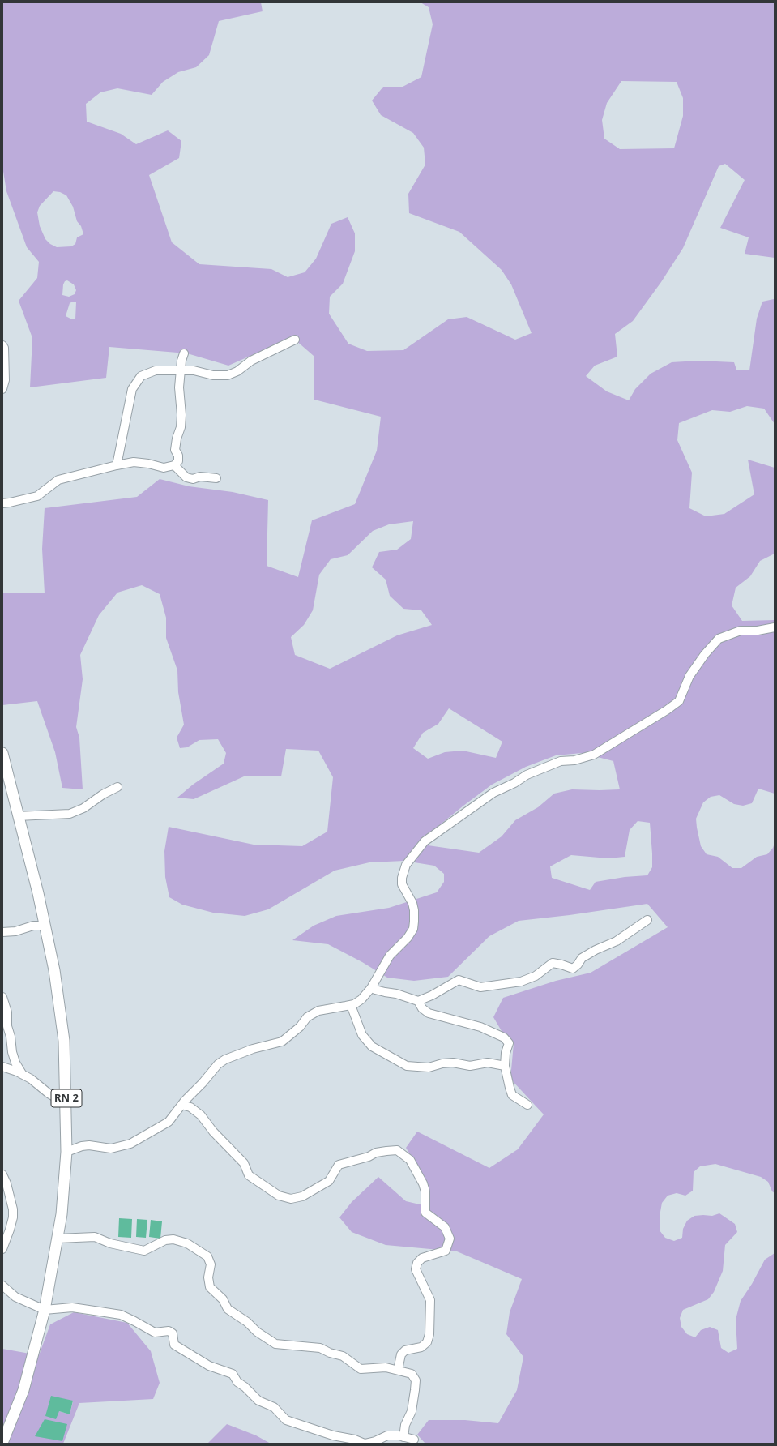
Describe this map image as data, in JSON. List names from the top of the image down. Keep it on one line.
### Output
{"streets":{"main road":["RN 2"]}}
